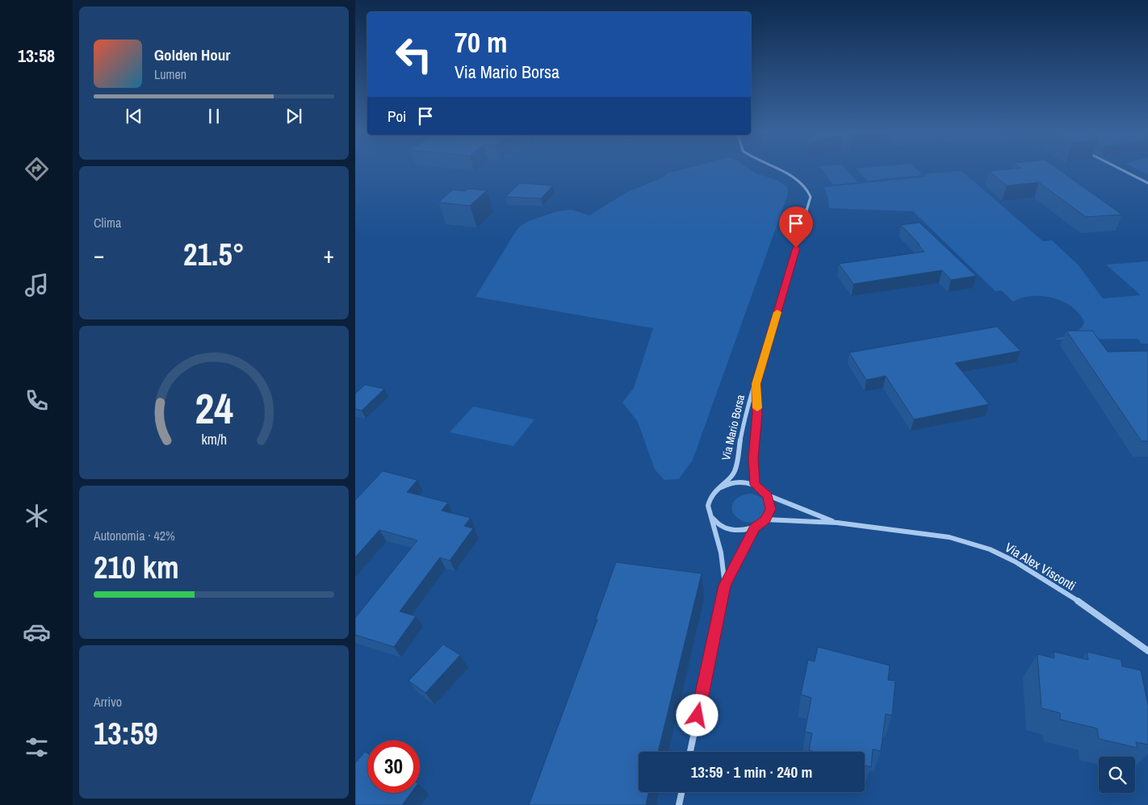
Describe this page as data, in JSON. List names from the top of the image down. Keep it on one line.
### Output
{"streets":{"street":["Via Mario Borsa","Via Alex Visconti"]},"crossings":[["Via Mario Borsa","Via Alex Visconti"]],"page":{"tabs":"13:58","turn":["70 m","Via Mario Borsa"],"song":["Golden Hour","Lumen"],"then":"Poi","tile":["Clima",["Autonomia · 42%","210 km"],["Arrivo","13:59"]],"heat":["−","21.5°","+"],"limit":"30","trip":"13:59 · 1 min · 240 m","gauge":["24","km/h"]}}
